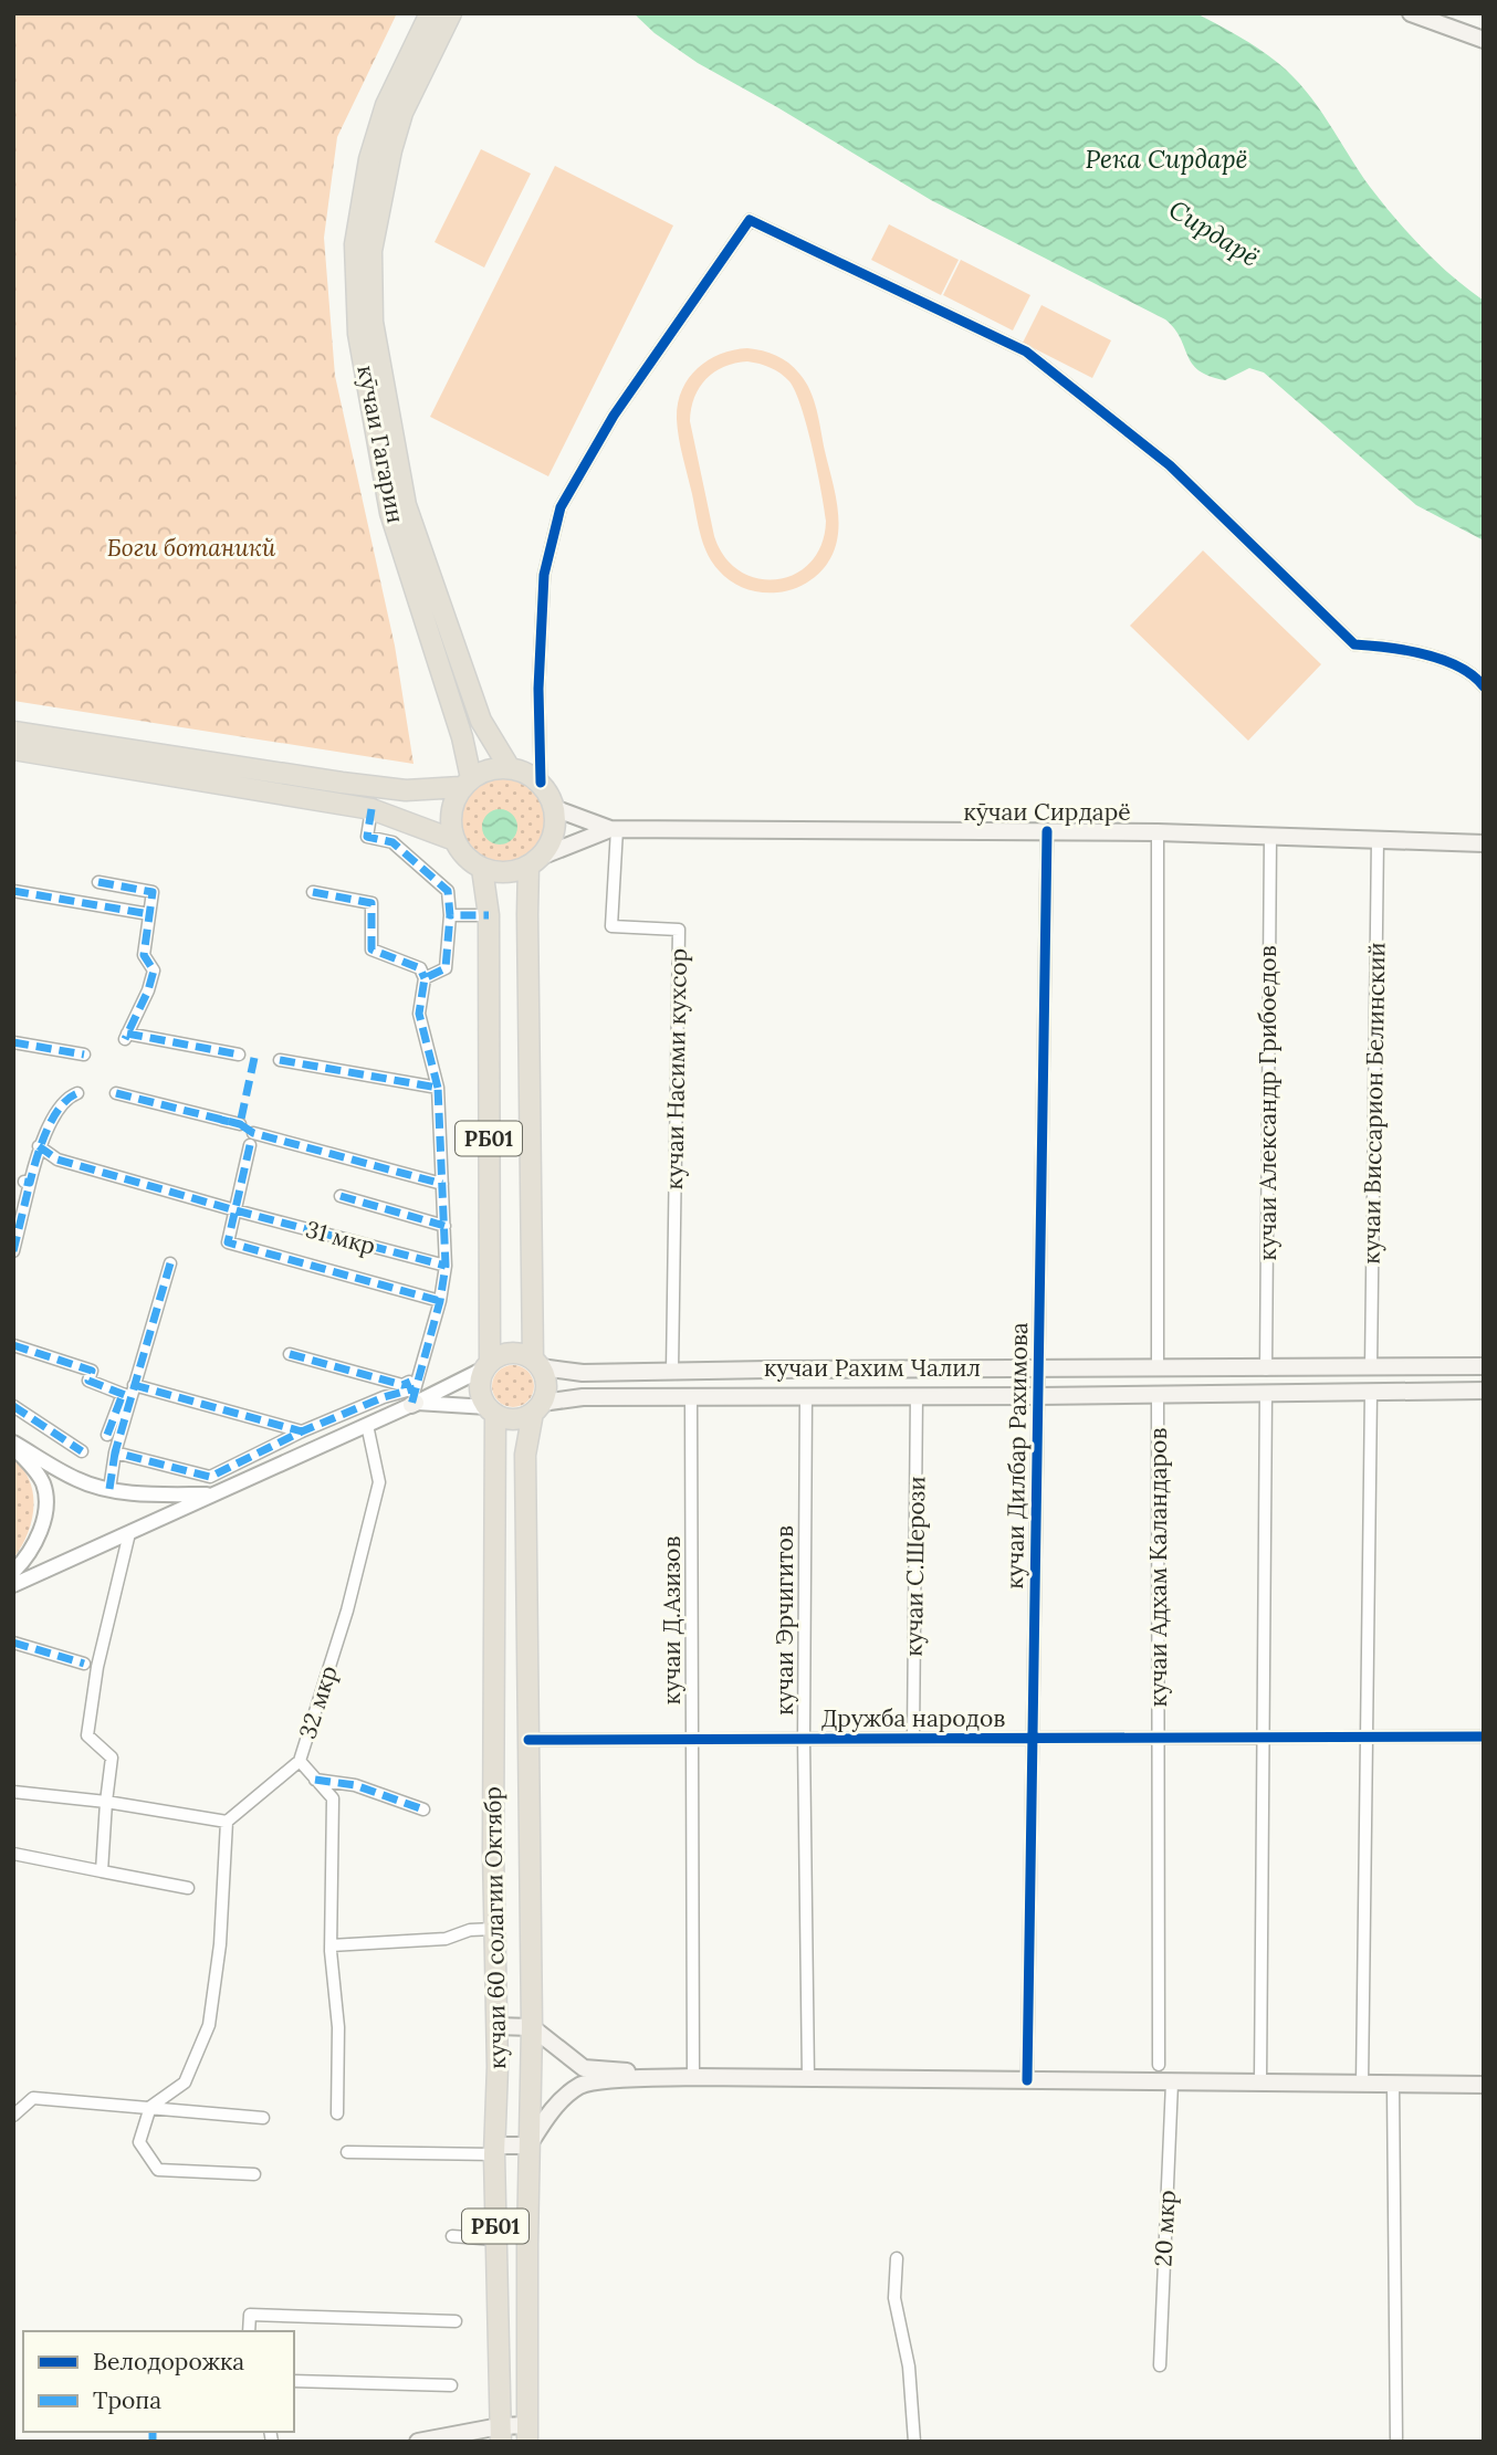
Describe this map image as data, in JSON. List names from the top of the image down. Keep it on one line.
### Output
{"streets":{"highway":["кӯчаи Гагарин","РБ01","кучаи 60 солагии Октябр"],"main road":["кӯчаи Сирдарё","кучаи Рахим Чалил"],"street":["кучаи Насими кухсор","кучаи Александр Грибоедов","кучаи Виссарион Белинский","31 мкр","кучаи Дилбар Рахимова","кучаи С.Шерози","кучаи Адхам Каландаров","кучаи Д.Азизов","кучаи Эрчигитов","32 мкр","Дружба народов","20 мкр"]},"crossings":[["кӯчаи Гагарин","РБ01"],["кӯчаи Сирдарё","кучаи Насими кухсор"],["кӯчаи Сирдарё","кучаи Александр Грибоедов"],["кӯчаи Сирдарё","кучаи Виссарион Белинский"],["кӯчаи Сирдарё","кучаи Дилбар Рахимова"],["кучаи Насими кухсор","кучаи Рахим Чалил"],["кучаи Александр Грибоедов","кучаи Рахим Чалил"],["кучаи Виссарион Белинский","кучаи Рахим Чалил"],["РБ01","кучаи Рахим Чалил"],["РБ01","кучаи 60 солагии Октябр"],["кучаи Рахим Чалил","кучаи Дилбар Рахимова"],["кучаи Рахим Чалил","кучаи С.Шерози"],["кучаи Рахим Чалил","кучаи Адхам Каландаров"],["кучаи Рахим Чалил","кучаи Д.Азизов"],["кучаи Рахим Чалил","кучаи Эрчигитов"],["кучаи Рахим Чалил","кучаи 60 солагии Октябр"],["кучаи Дилбар Рахимова","Дружба народов"],["кучаи С.Шерози","Дружба народов"],["кучаи Адхам Каландаров","Дружба народов"],["кучаи Д.Азизов","Дружба народов"],["кучаи Эрчигитов","Дружба народов"],["Дружба народов","кучаи 60 солагии Октябр"]],"water":["Река Сирдарё","Сирдарё"],"parks":["Боги ботаникй"],"legend":["Велодорожка","Тропа"]}
